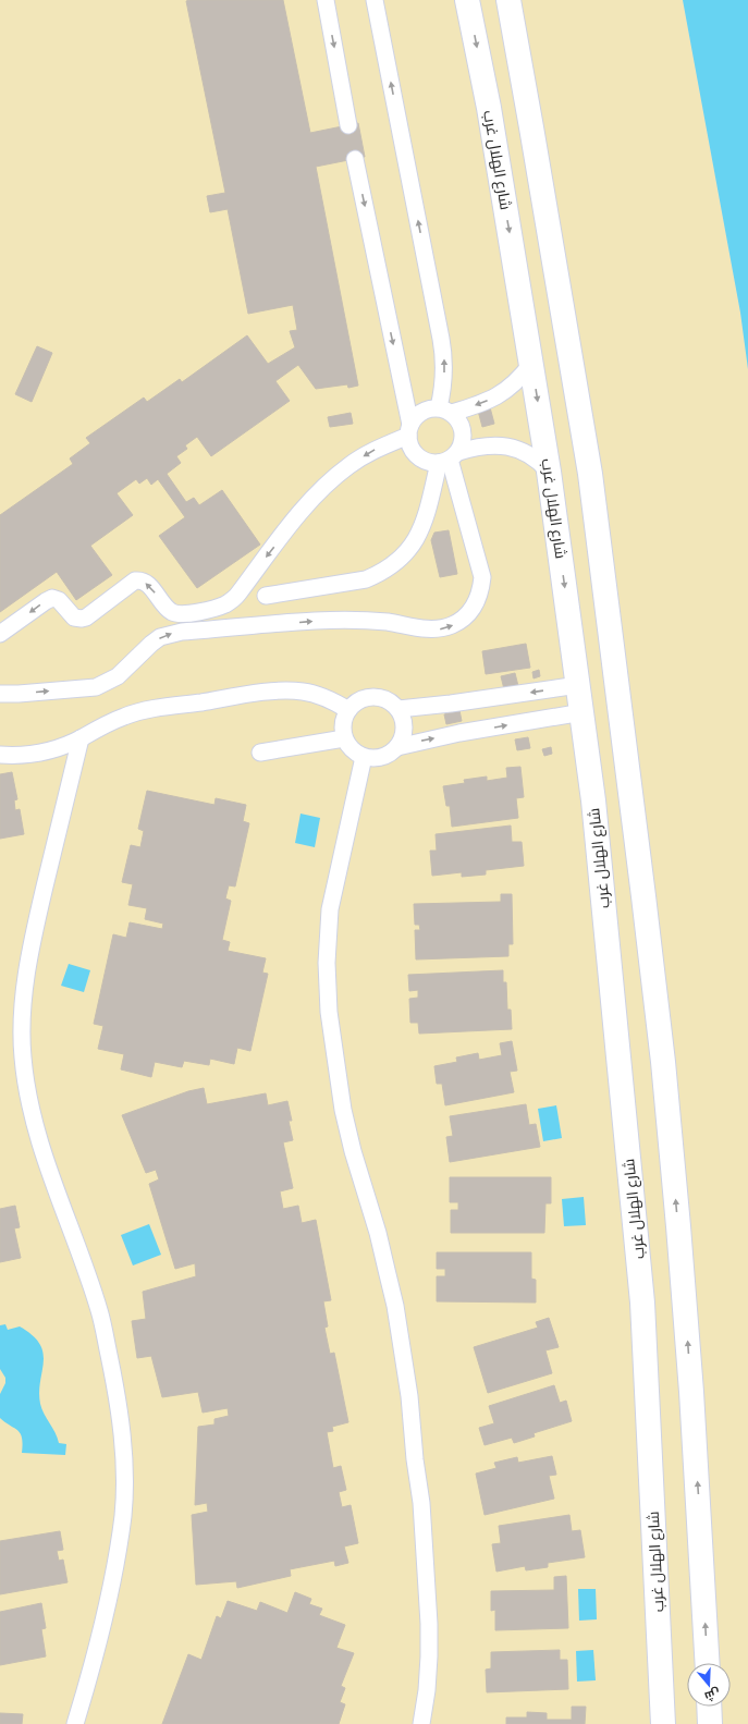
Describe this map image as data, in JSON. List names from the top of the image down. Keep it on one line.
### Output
{"streets":{"main road":["شارع الهلال غرب"]},"north":"bottom"}
